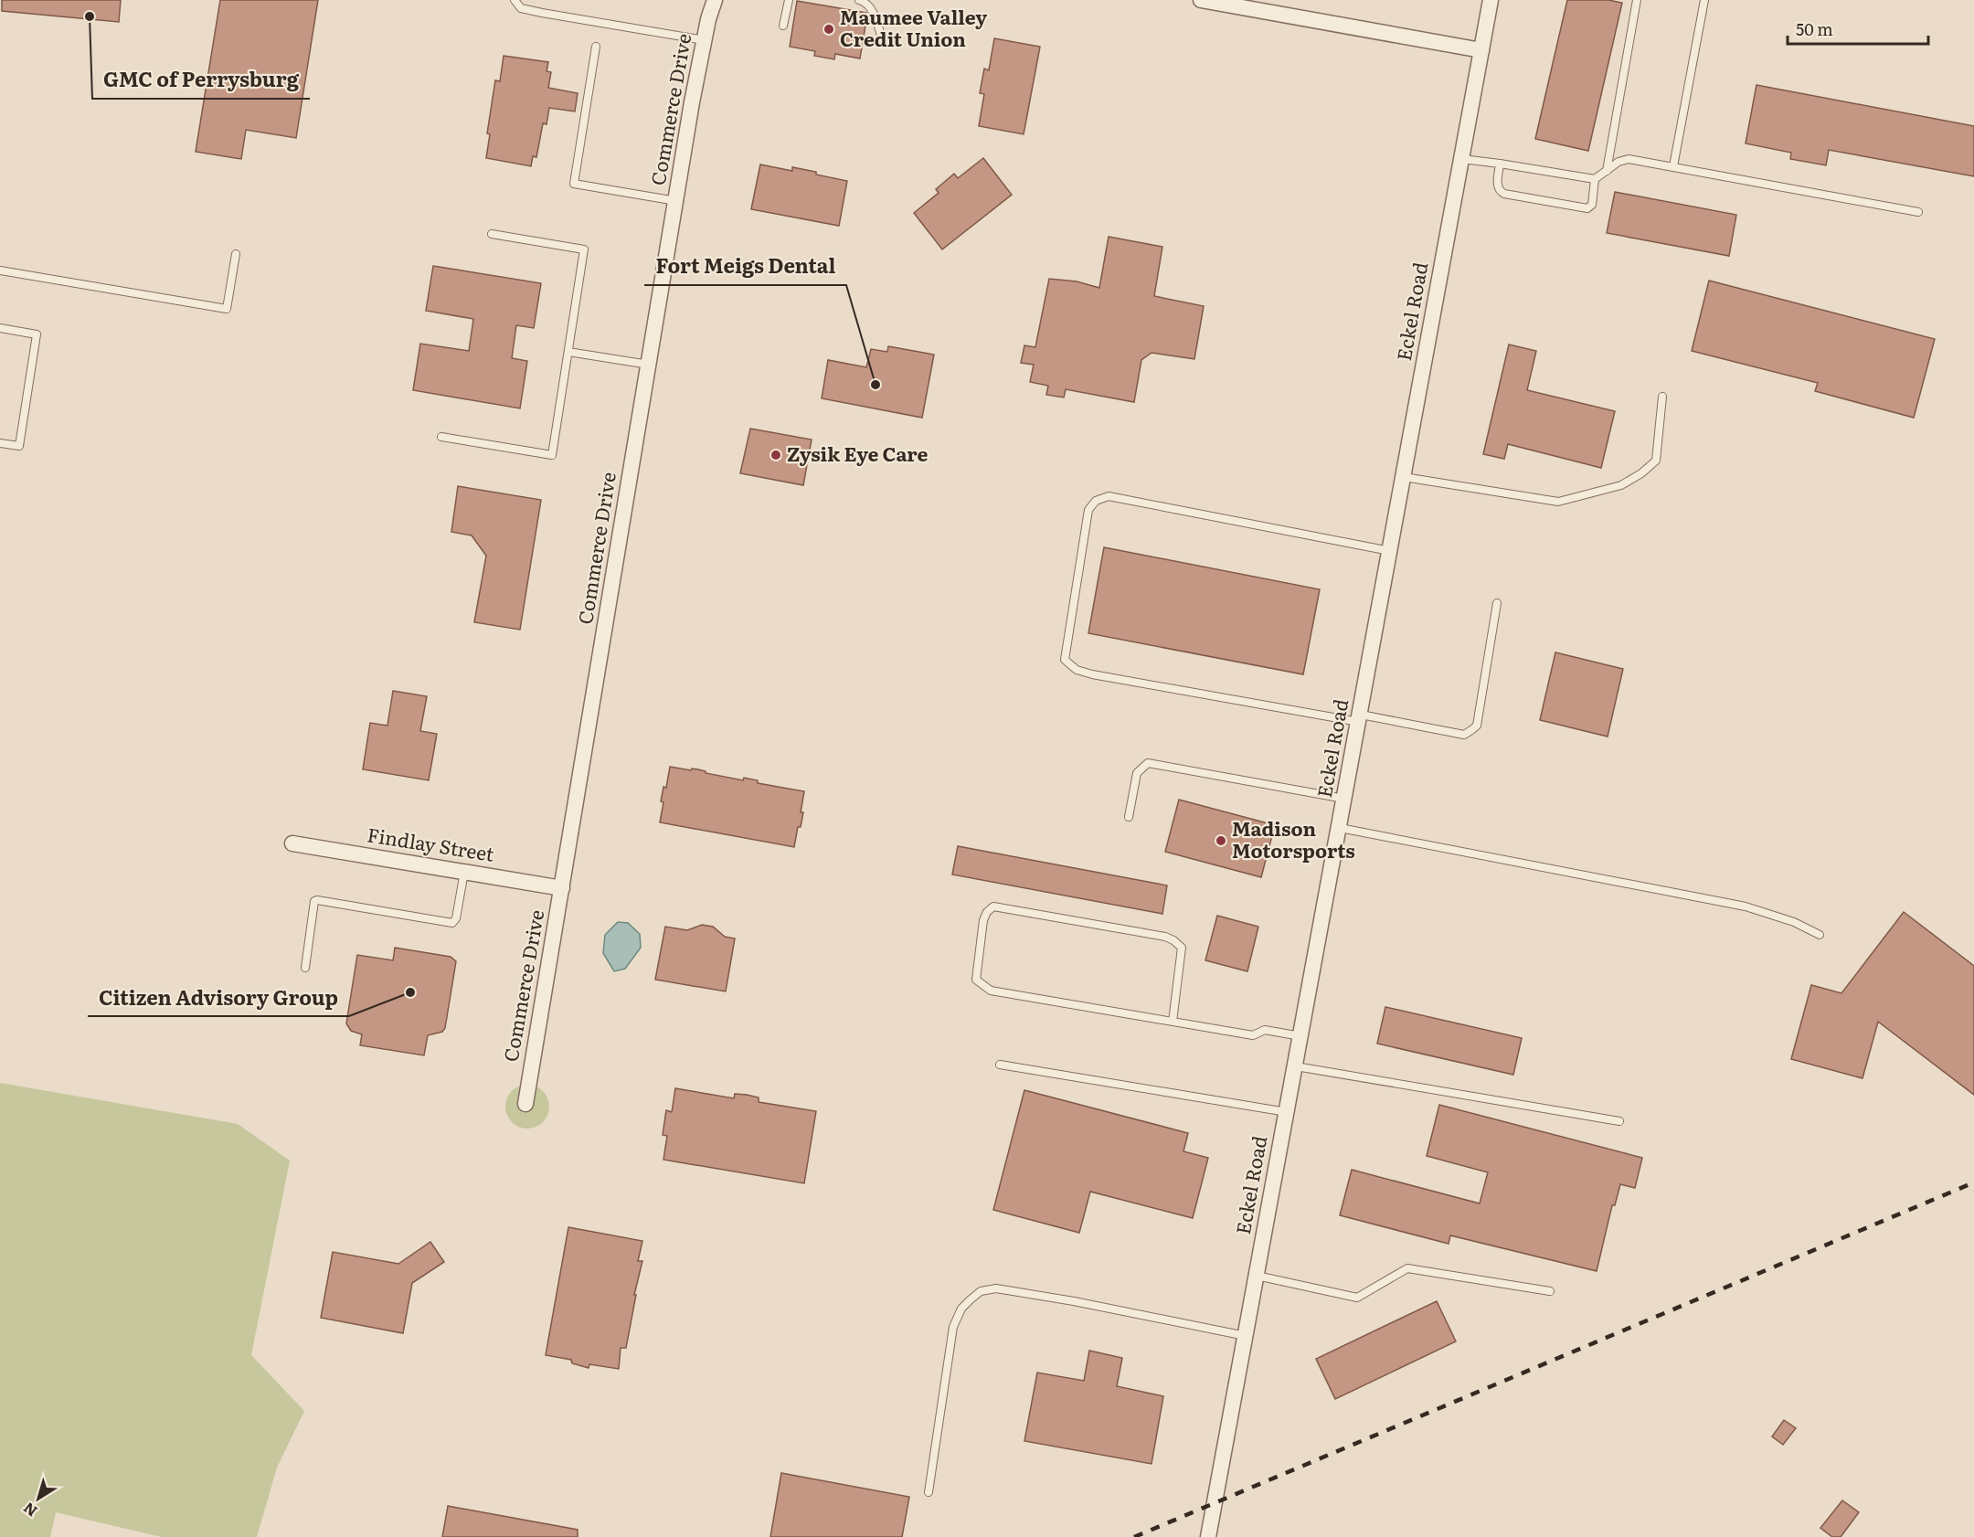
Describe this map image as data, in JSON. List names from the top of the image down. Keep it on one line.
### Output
{"streets":{"street":["Commerce Drive","Eckel Road","Findlay Street"]},"crossings":[["Commerce Drive","Findlay Street"]],"places":["GMC of Perrysburg","Maumee Valley Credit Union","Fort Meigs Dental","Zysik Eye Care","Madison Motorsports","Citizen Advisory Group"],"scale_bar":"50 m","north":"bottom left"}
